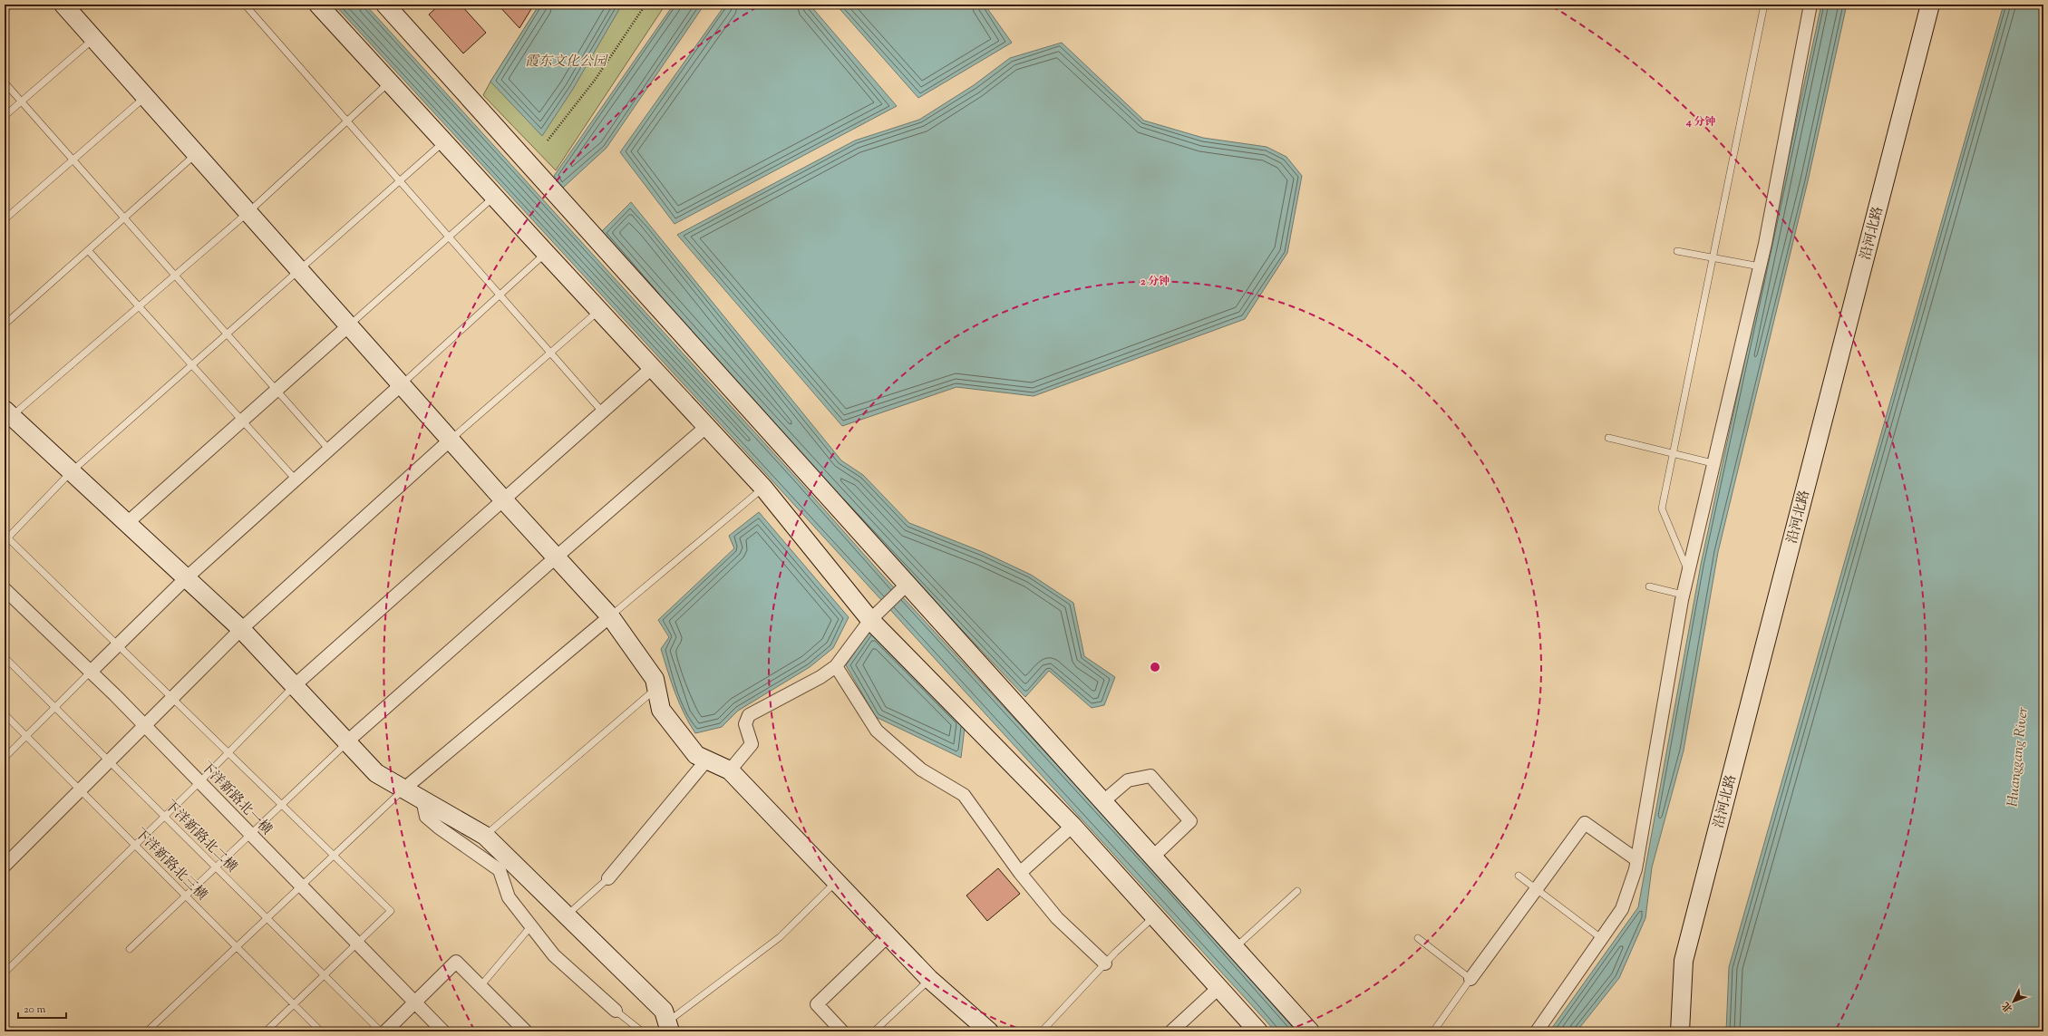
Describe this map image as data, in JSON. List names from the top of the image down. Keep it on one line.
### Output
{"streets":{"street":["沿河北路","下洋新路北一横"],"lane":["下洋新路北二横","下洋新路北三横"]},"water":["Huanggang River"],"parks":["霞东文化公园"],"scale_bar":"20 m","north":"bottom left","rings":["4 分钟","2 分钟"]}
